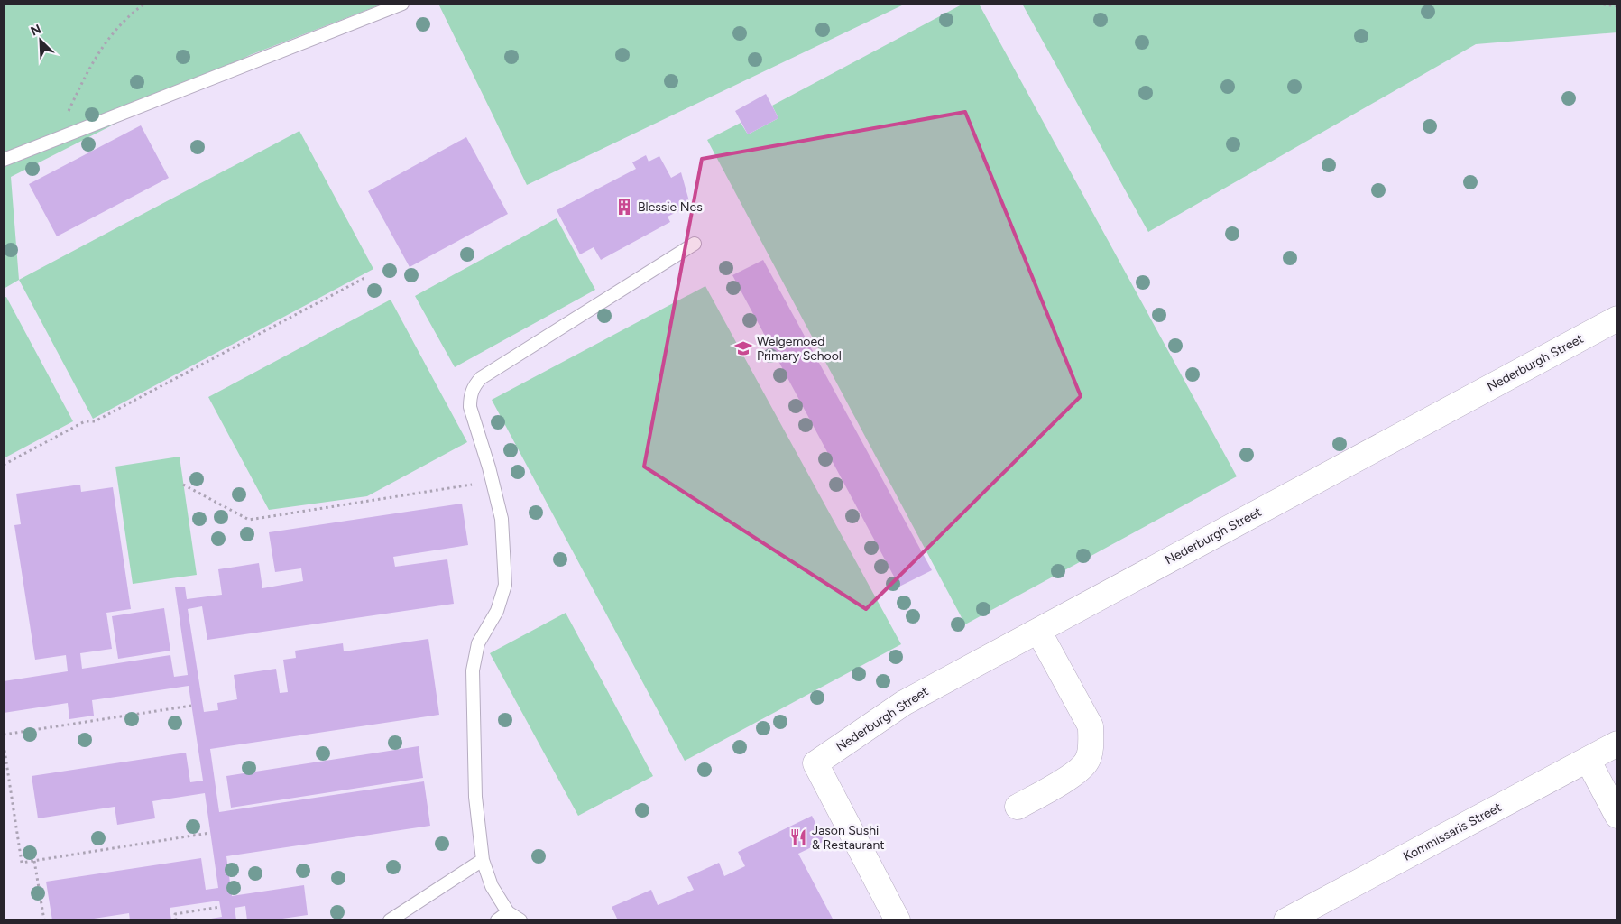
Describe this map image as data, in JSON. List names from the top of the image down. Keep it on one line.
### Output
{"streets":{"street":["Nederburgh Street","Kommissaris Street"]},"places":{"building":["Blessie Nes"],"school or university":["Welgemoed Primary School"],"restaurant":["Jason Sushi & Restaurant"]},"north":"top left"}
